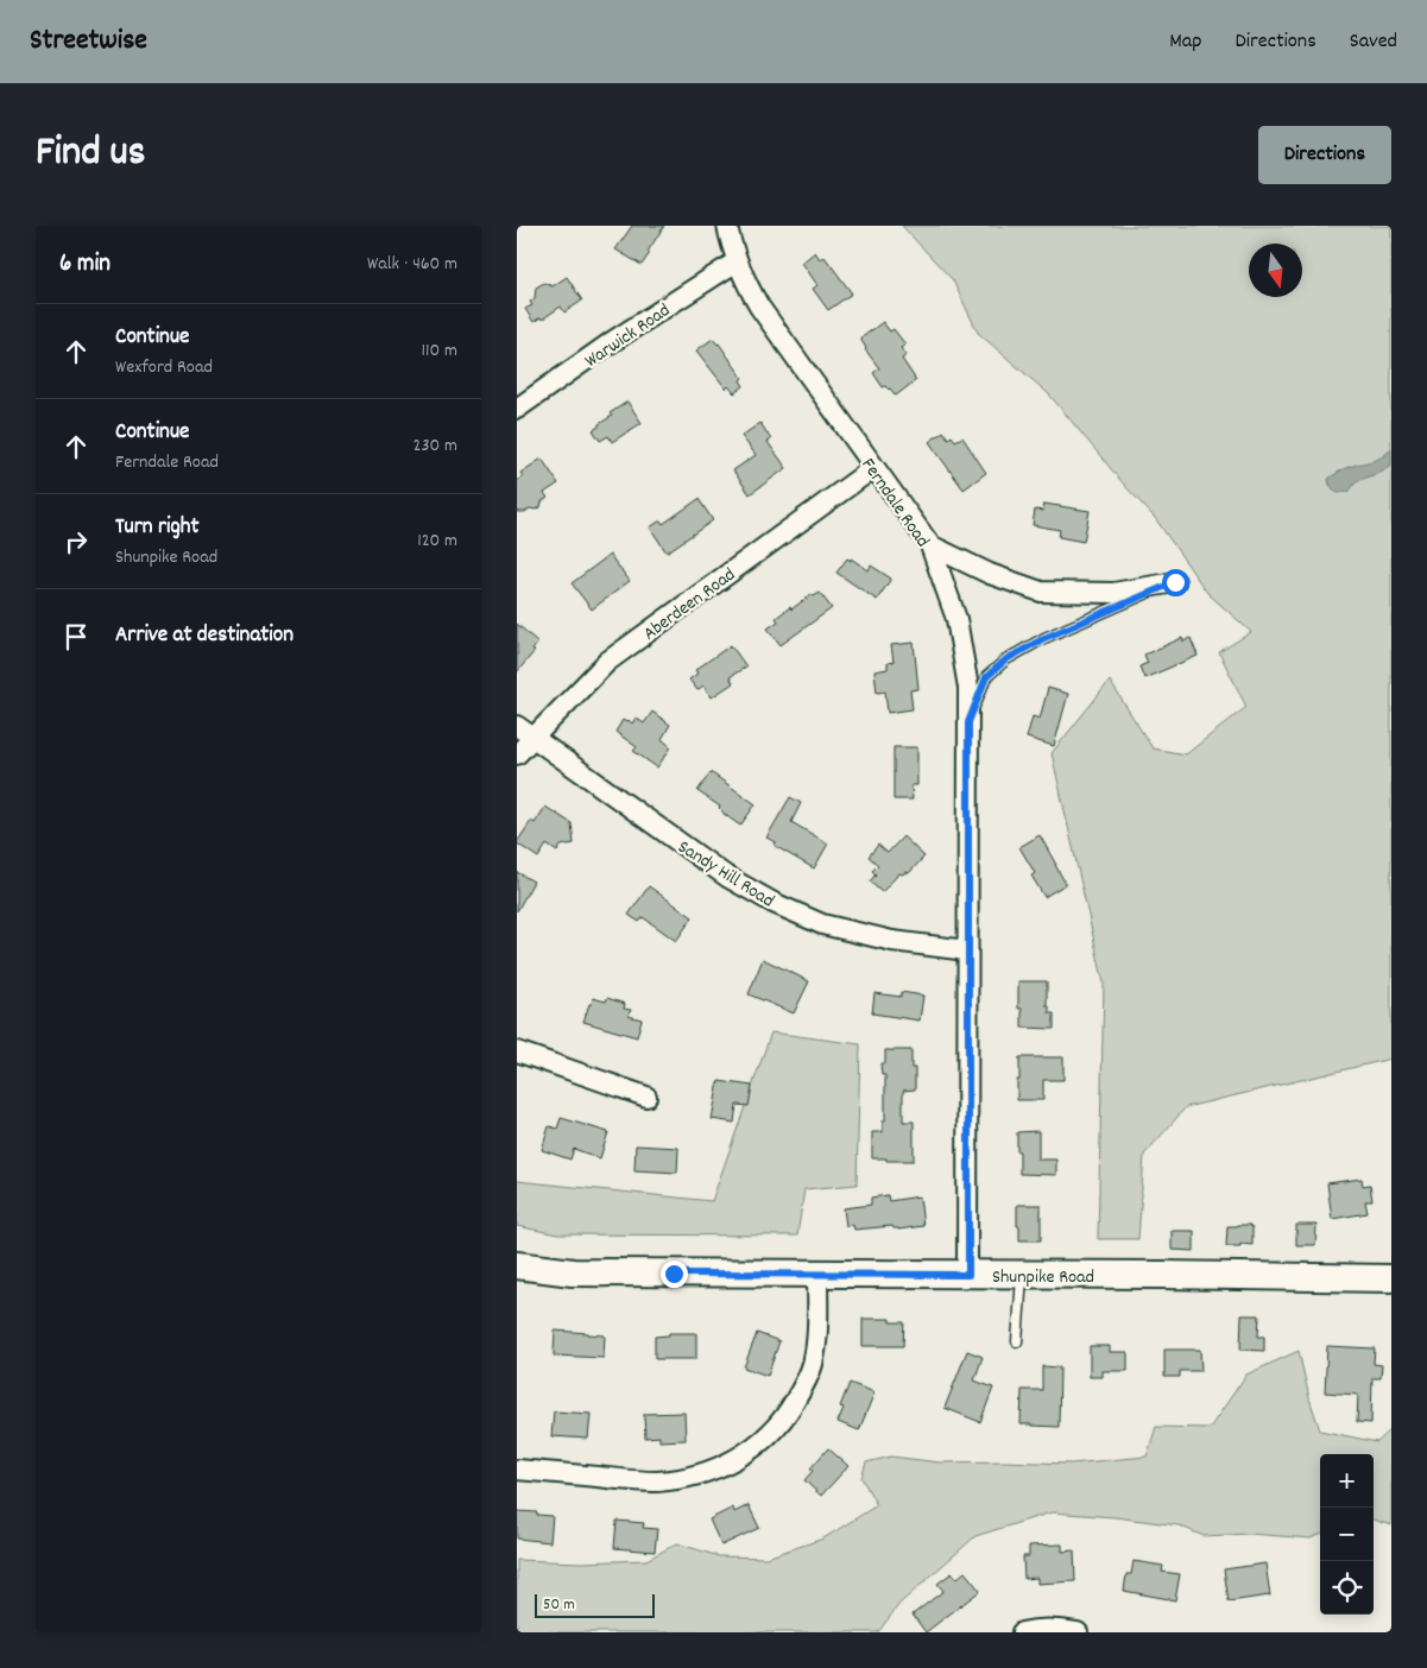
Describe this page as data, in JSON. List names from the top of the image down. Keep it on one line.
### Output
{"streets":{"main road":["Shunpike Road"],"street":["Warwick Road","Ferndale Road","Aberdeen Road","Sandy Hill Road"]},"crossings":[["Warwick Road","Ferndale Road"],["Ferndale Road","Aberdeen Road"],["Ferndale Road","Sandy Hill Road"],["Ferndale Road","Shunpike Road"],["Aberdeen Road","Sandy Hill Road"]],"scale_bar":"50 m","north":"bottom","page":{"header":"Streetwise","nav":["Map","Directions","Saved"],"title":"Find us","buttons":"Directions","heading":["6 min","Walk · 460 m"],"list":[["Continue","Wexford Road","110 m"],["Continue","Ferndale Road","230 m"],["Turn right","Shunpike Road","120 m"],"Arrive at destination"],"map_buttons":["+","−"],"scale":"50 m"}}
